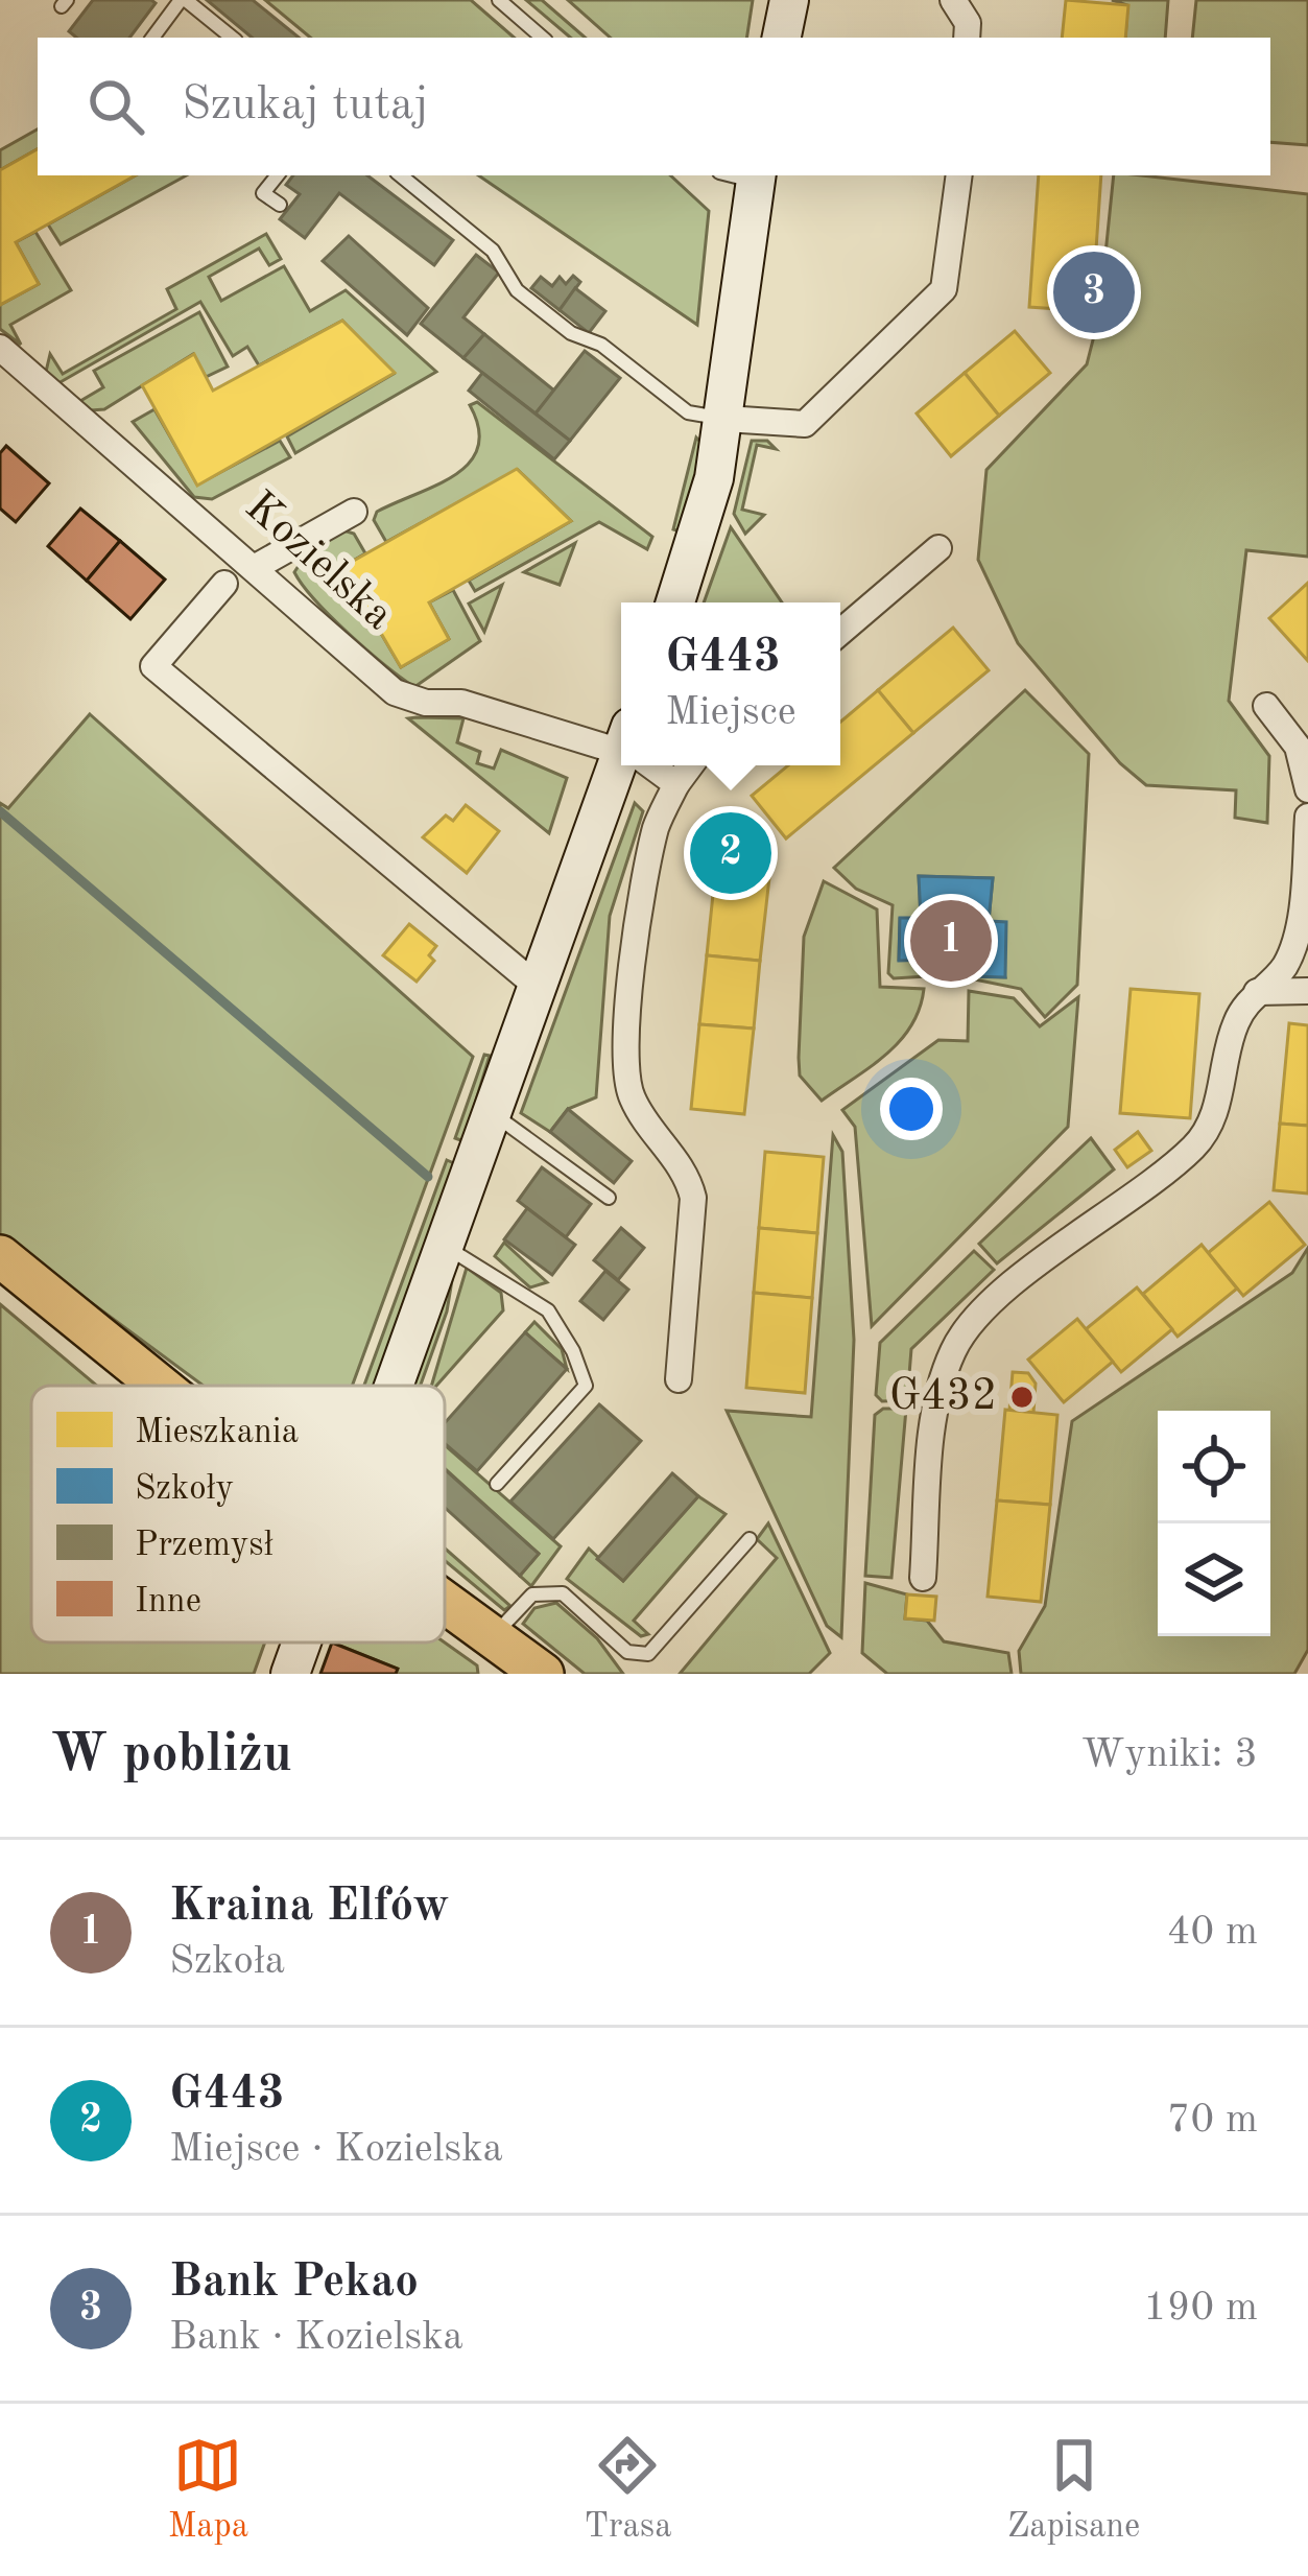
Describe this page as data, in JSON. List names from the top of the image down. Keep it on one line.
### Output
{"streets":{"street":["Kozielska"]},"places":["G432"],"legend":["Mieszkania","Szkoły","Przemysł","Inne"],"page":{"search":"Szukaj tutaj","pins":["3","2","1"],"popup":["G443","Miejsce"],"heading":["W pobliżu","Wyniki: 3"],"list":[{"mark":"1","name":"Kraina Elfów","note":"Szkoła","value":"40 m"},{"mark":"2","name":"G443","note":"Miejsce · Kozielska","value":"70 m"},{"mark":"3","name":"Bank Pekao","note":"Bank · Kozielska","value":"190 m"}],"nav":["Mapa","Trasa","Zapisane"]}}
